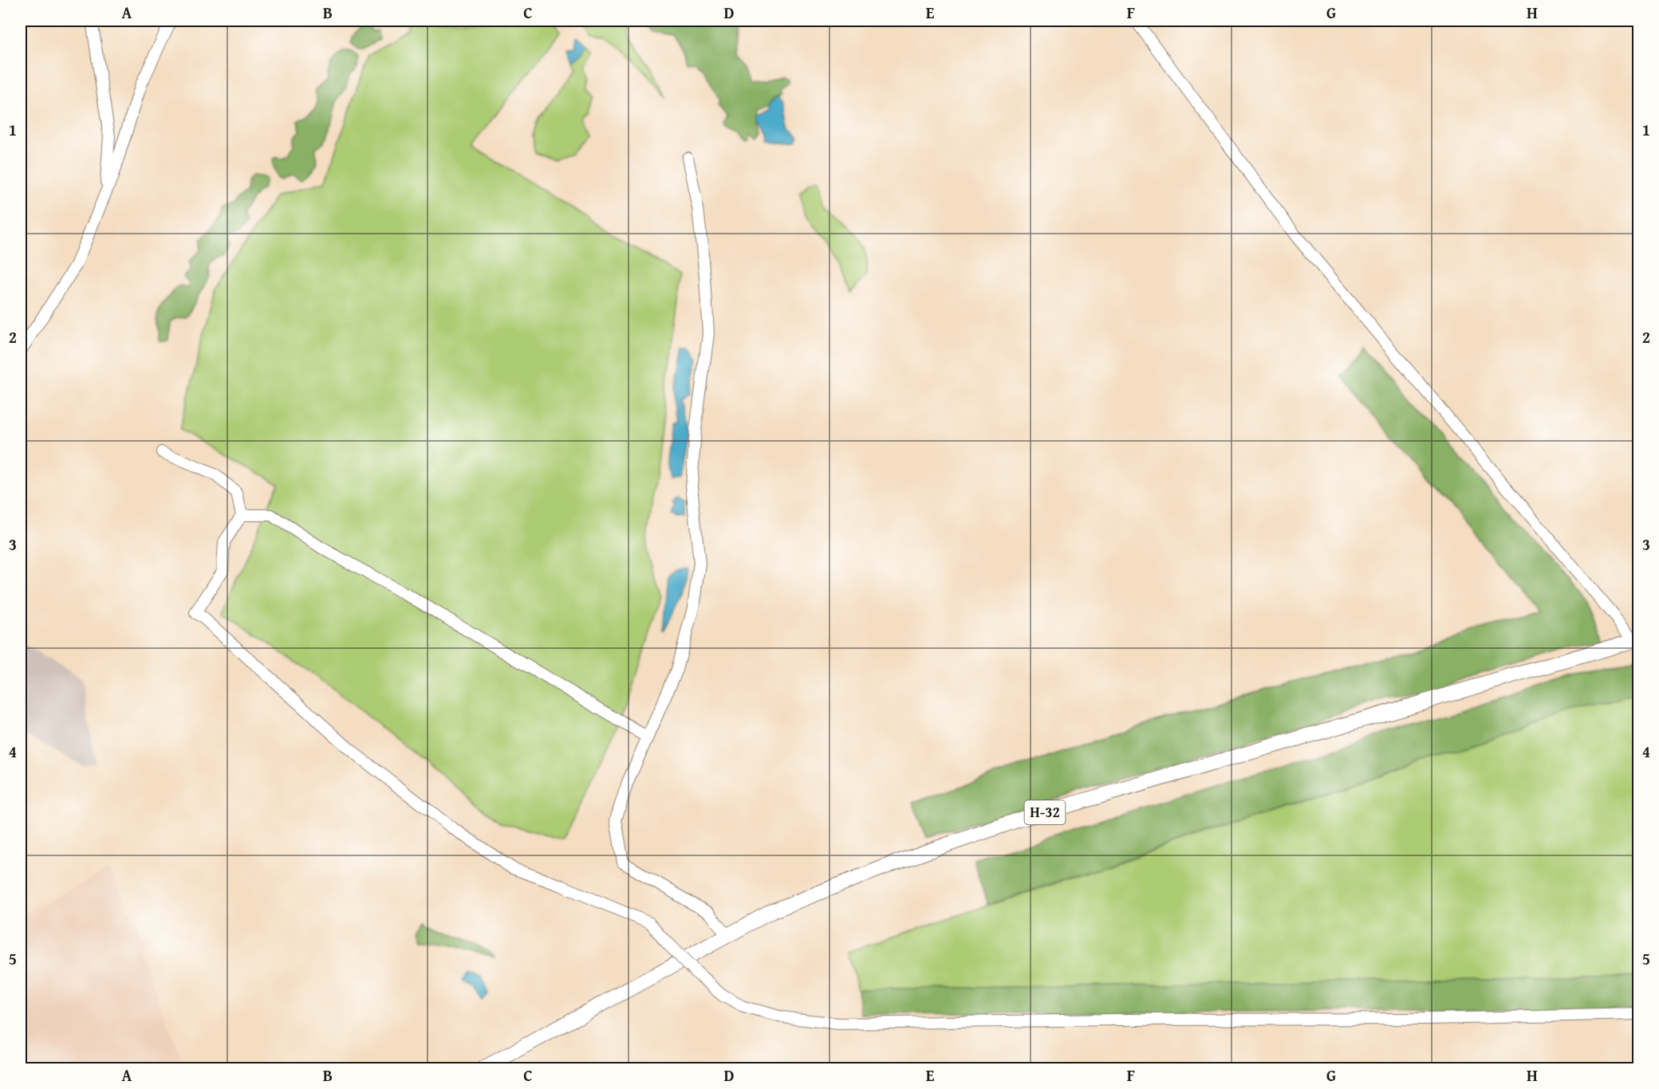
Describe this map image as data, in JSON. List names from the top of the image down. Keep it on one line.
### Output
{"streets":{"main road":["Н-32"]},"grid":{"columns":["A","B","C","D","E","F","G","H"],"rows":["1","2","3","4","5"]}}
